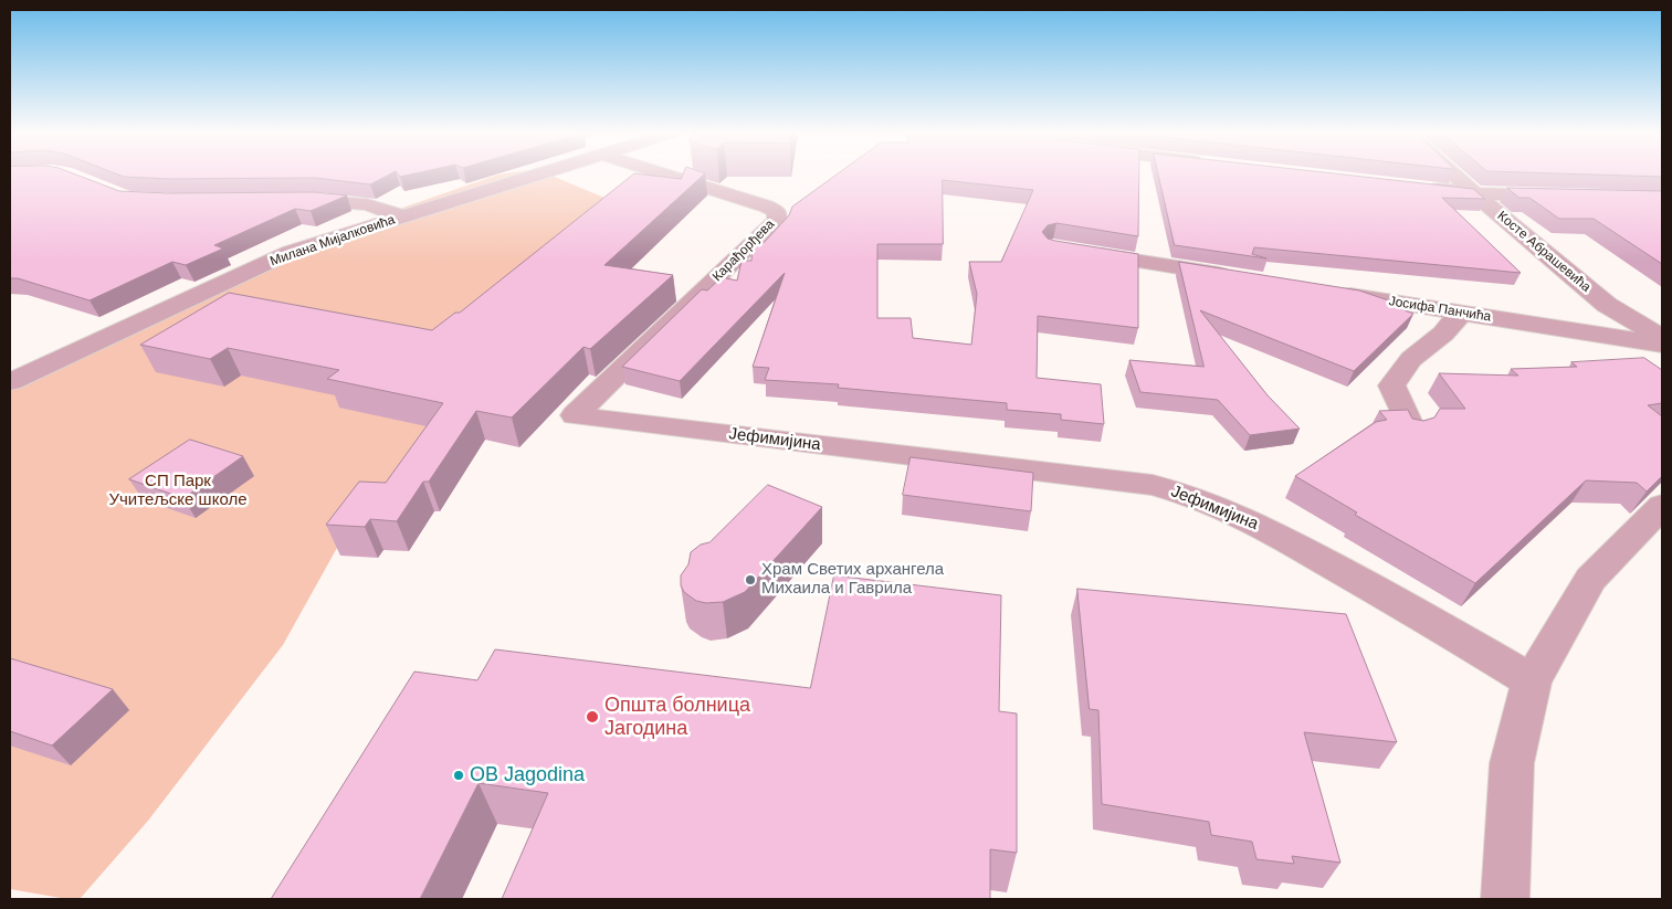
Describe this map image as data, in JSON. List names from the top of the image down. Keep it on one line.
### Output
{"streets":{"street":["Милана Мијалковића","Карађорђева","Косте Абрашевића","Јосифа Панчића","Јефимијина"]},"crossings":[["Карађорђева","Јефимијина"]],"parks":["СП Парк Учитељске школе"],"places":["Храм Светих архангела Михаила и Гаврила","Општа болница Јагодина","OB Jagodina"]}
